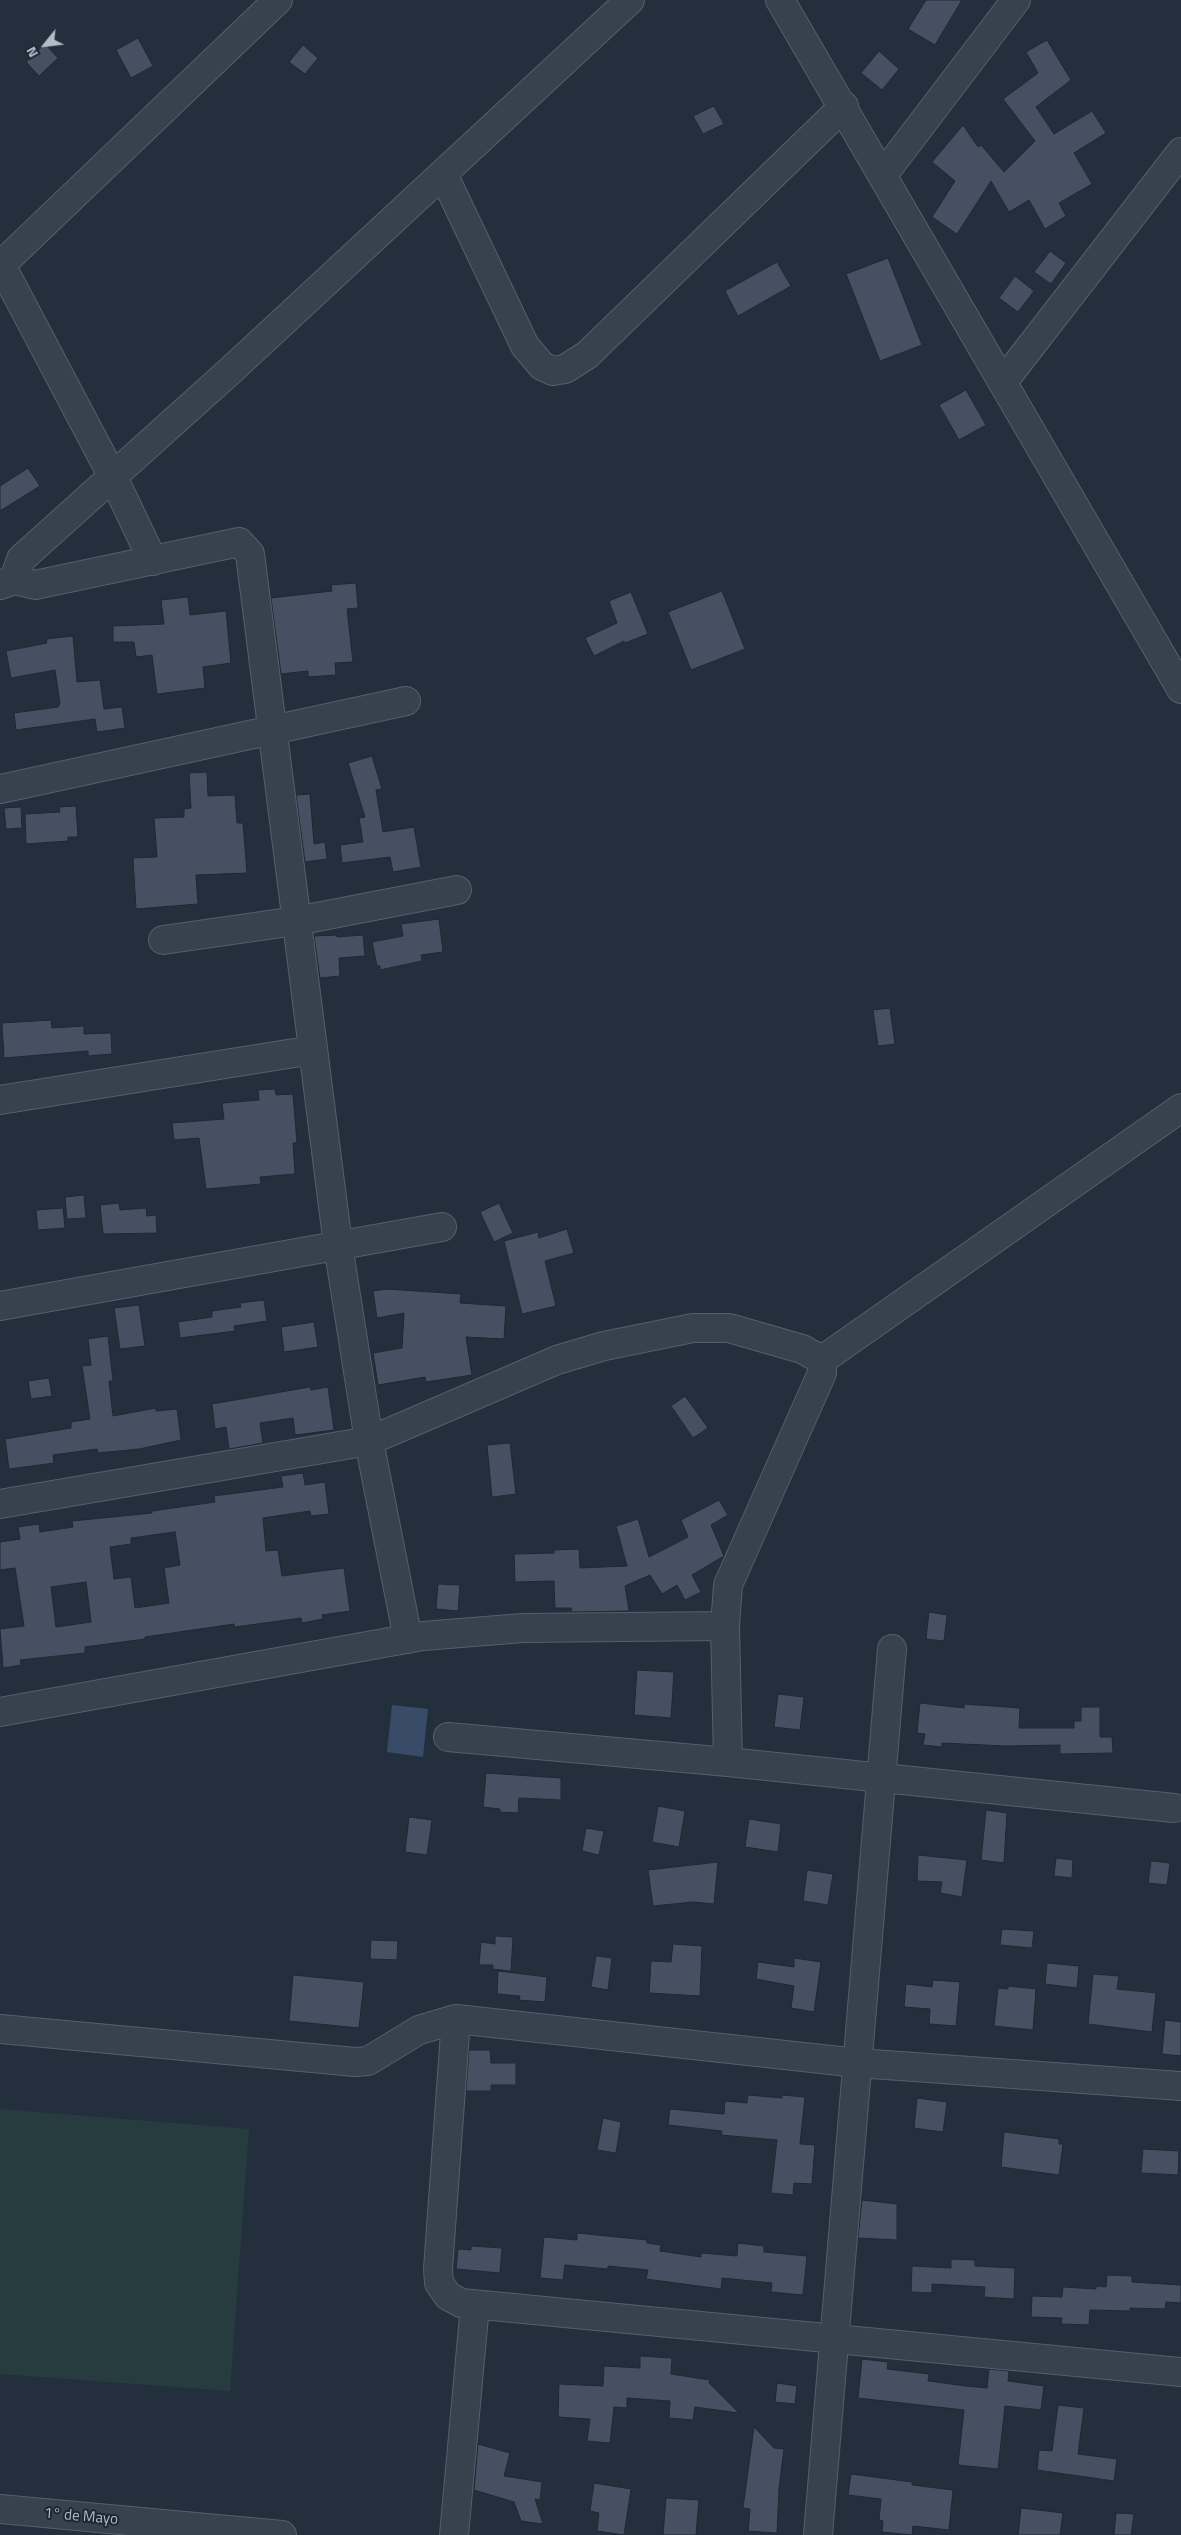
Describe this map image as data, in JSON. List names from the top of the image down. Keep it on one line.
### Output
{"streets":{"street":["1° de Mayo"]},"north":"bottom left"}
